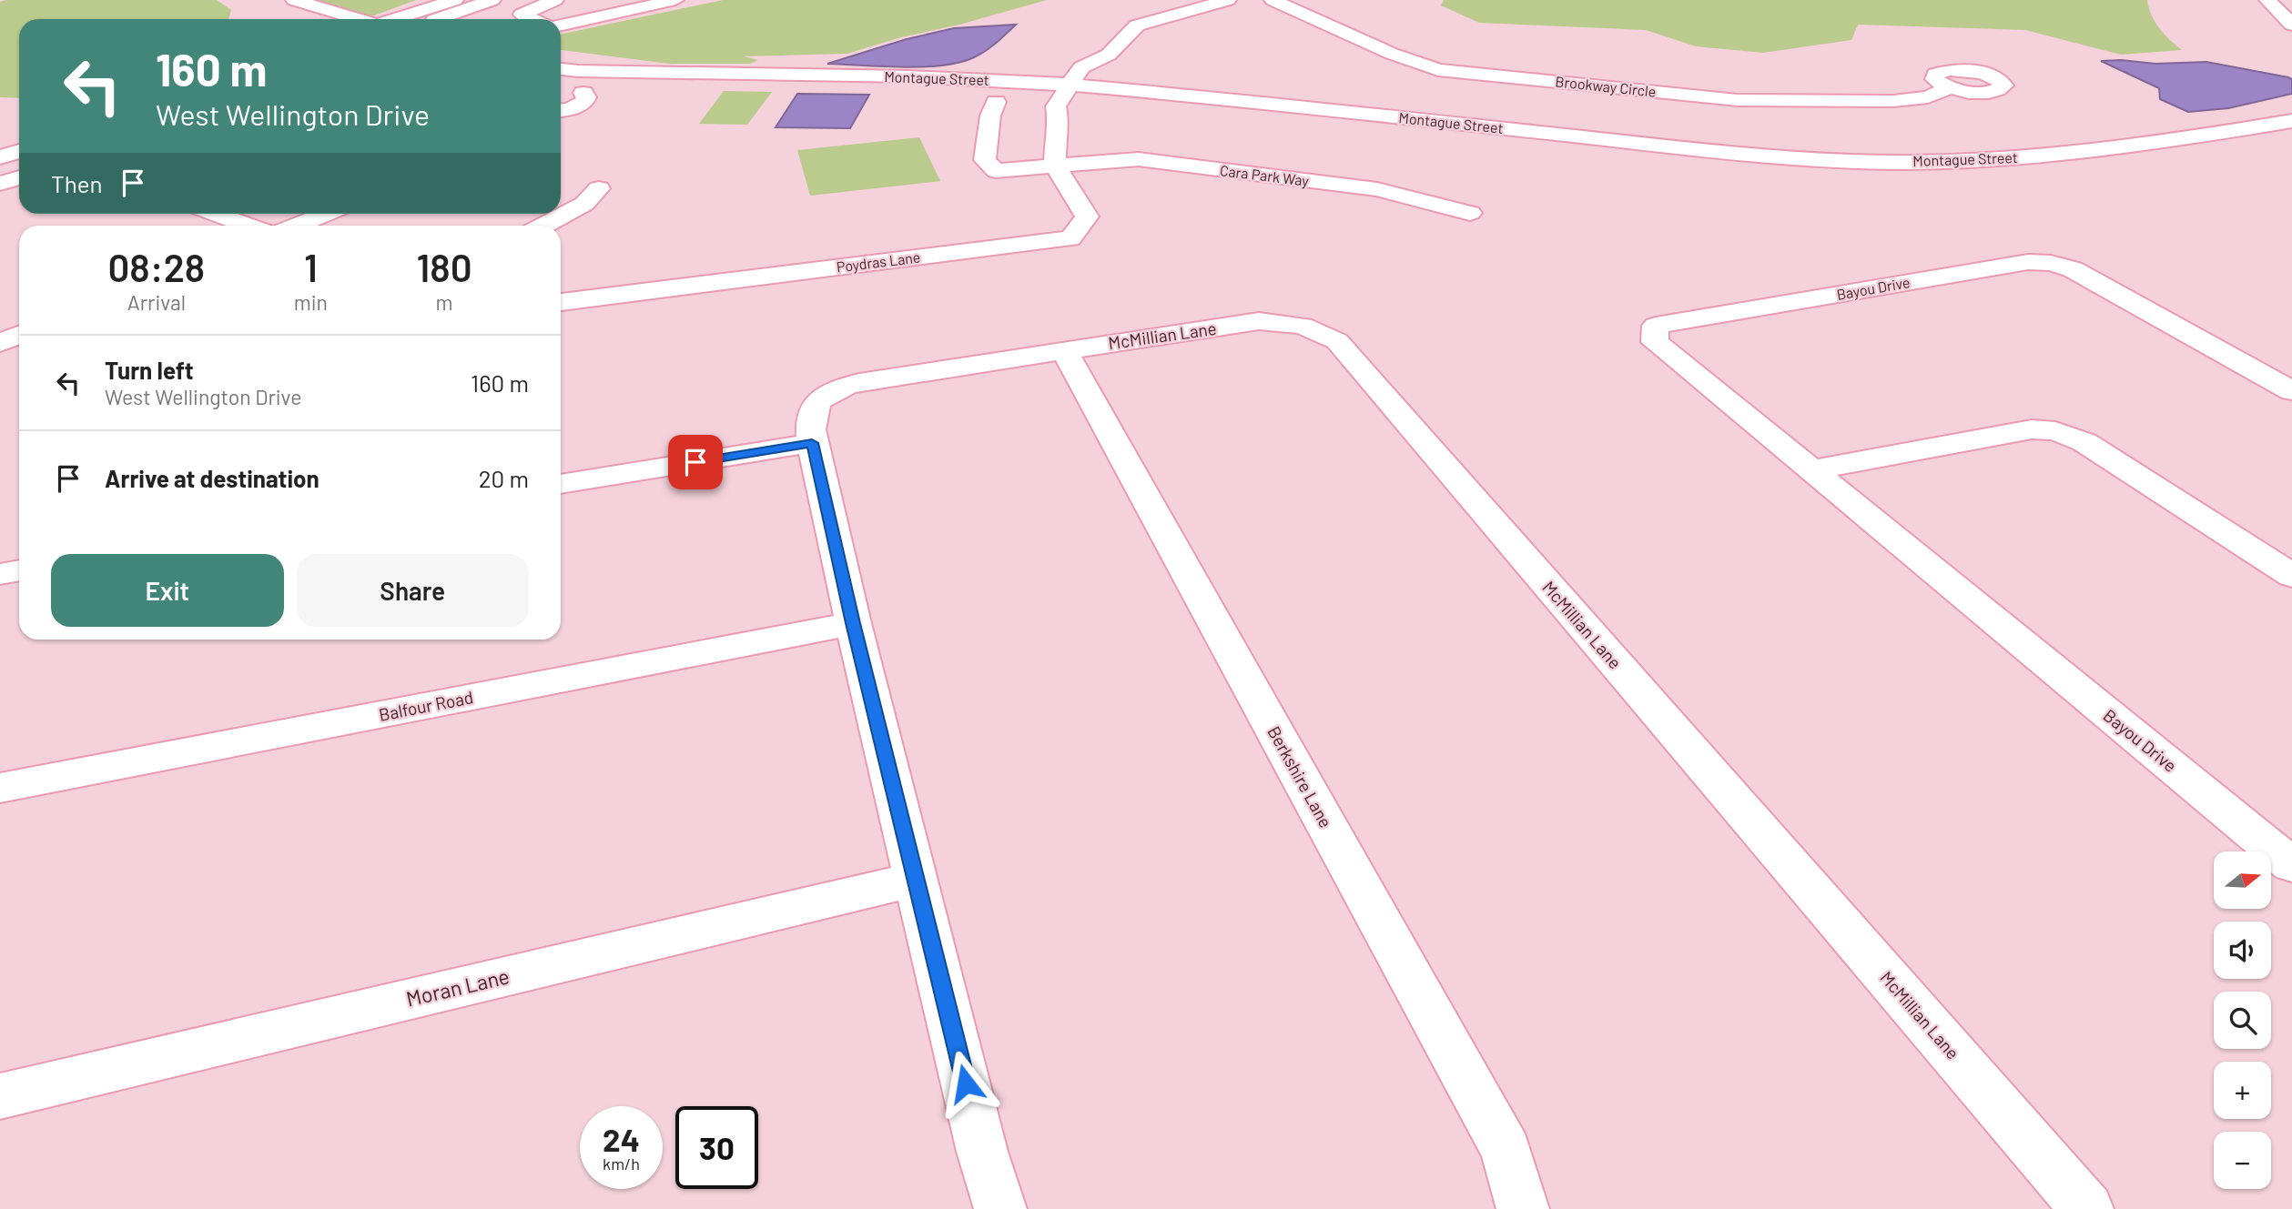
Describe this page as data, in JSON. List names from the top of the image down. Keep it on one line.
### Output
{"streets":{"street":["Montague Street","Brookway Circle","Cara Park Way","Poydras Lane","Bayou Drive","McMillian Lane","Balfour Road","Berkshire Lane","Moran Lane"]},"crossings":[["Cara Park Way","Poydras Lane"],["McMillian Lane","Balfour Road"],["McMillian Lane","Berkshire Lane"],["McMillian Lane","Moran Lane"]],"north":"right","page":{"turn":["160 m","West Wellington Drive"],"then":"Then","eta":["08:28","Arrival","1","min","180","m"],"list":[{"name":"Turn left","note":"West Wellington Drive","value":"160 m"},{"name":"Arrive at destination","value":"20 m"}],"buttons":["Exit","Share"],"map_buttons":["+","−"],"speed":"24 km/h","limit":"30"}}
